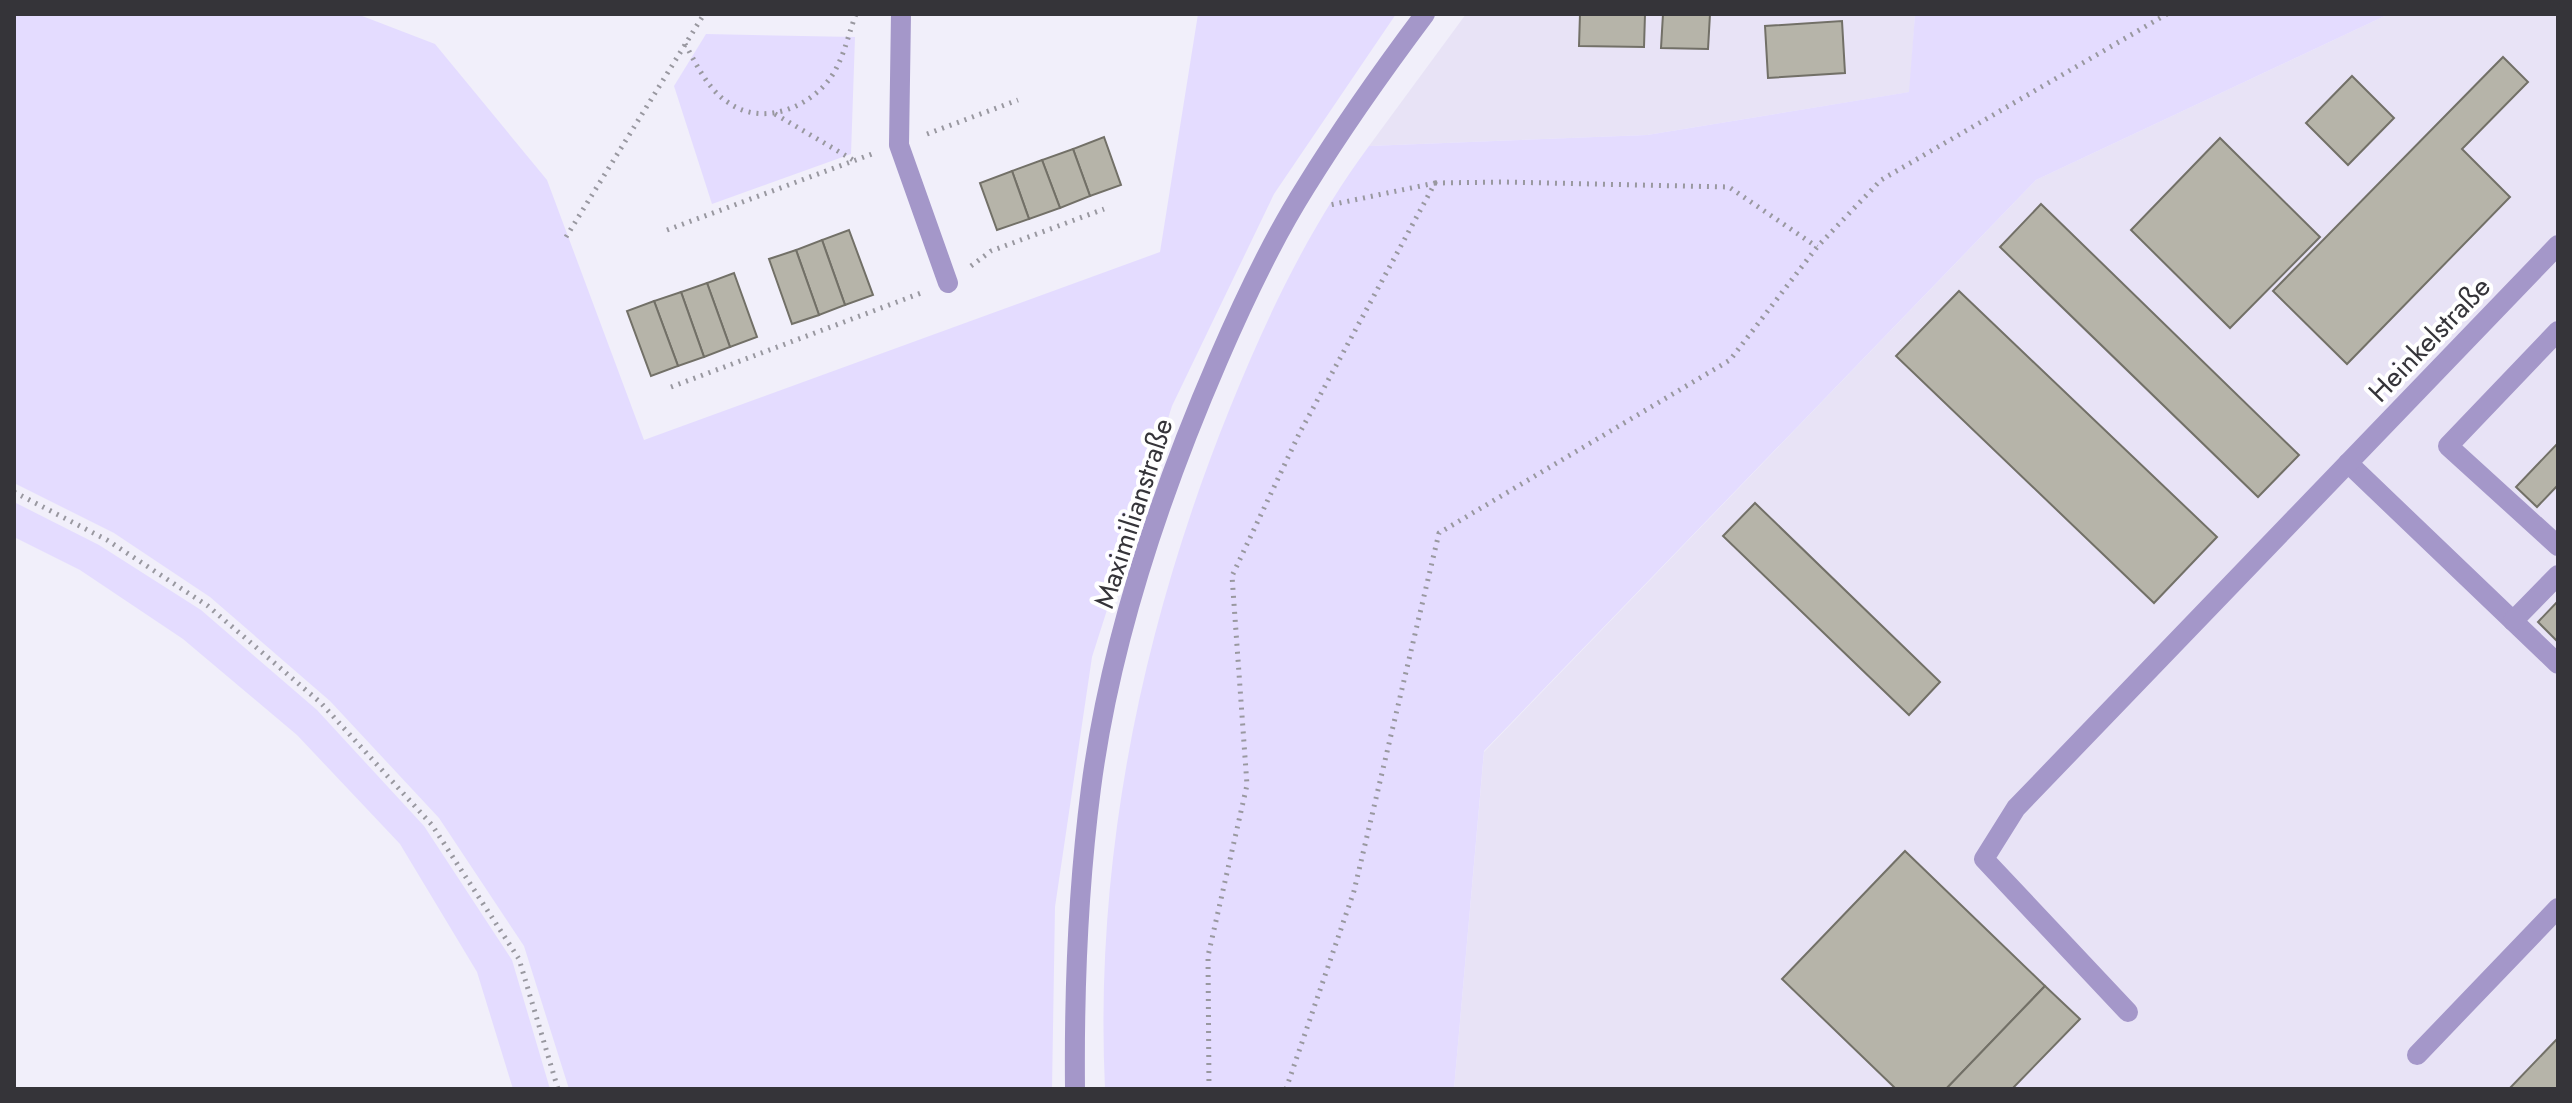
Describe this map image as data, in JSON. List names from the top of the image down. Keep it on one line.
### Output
{"streets":{"street":["Heinkelstraße","Maximilianstraße"]}}
